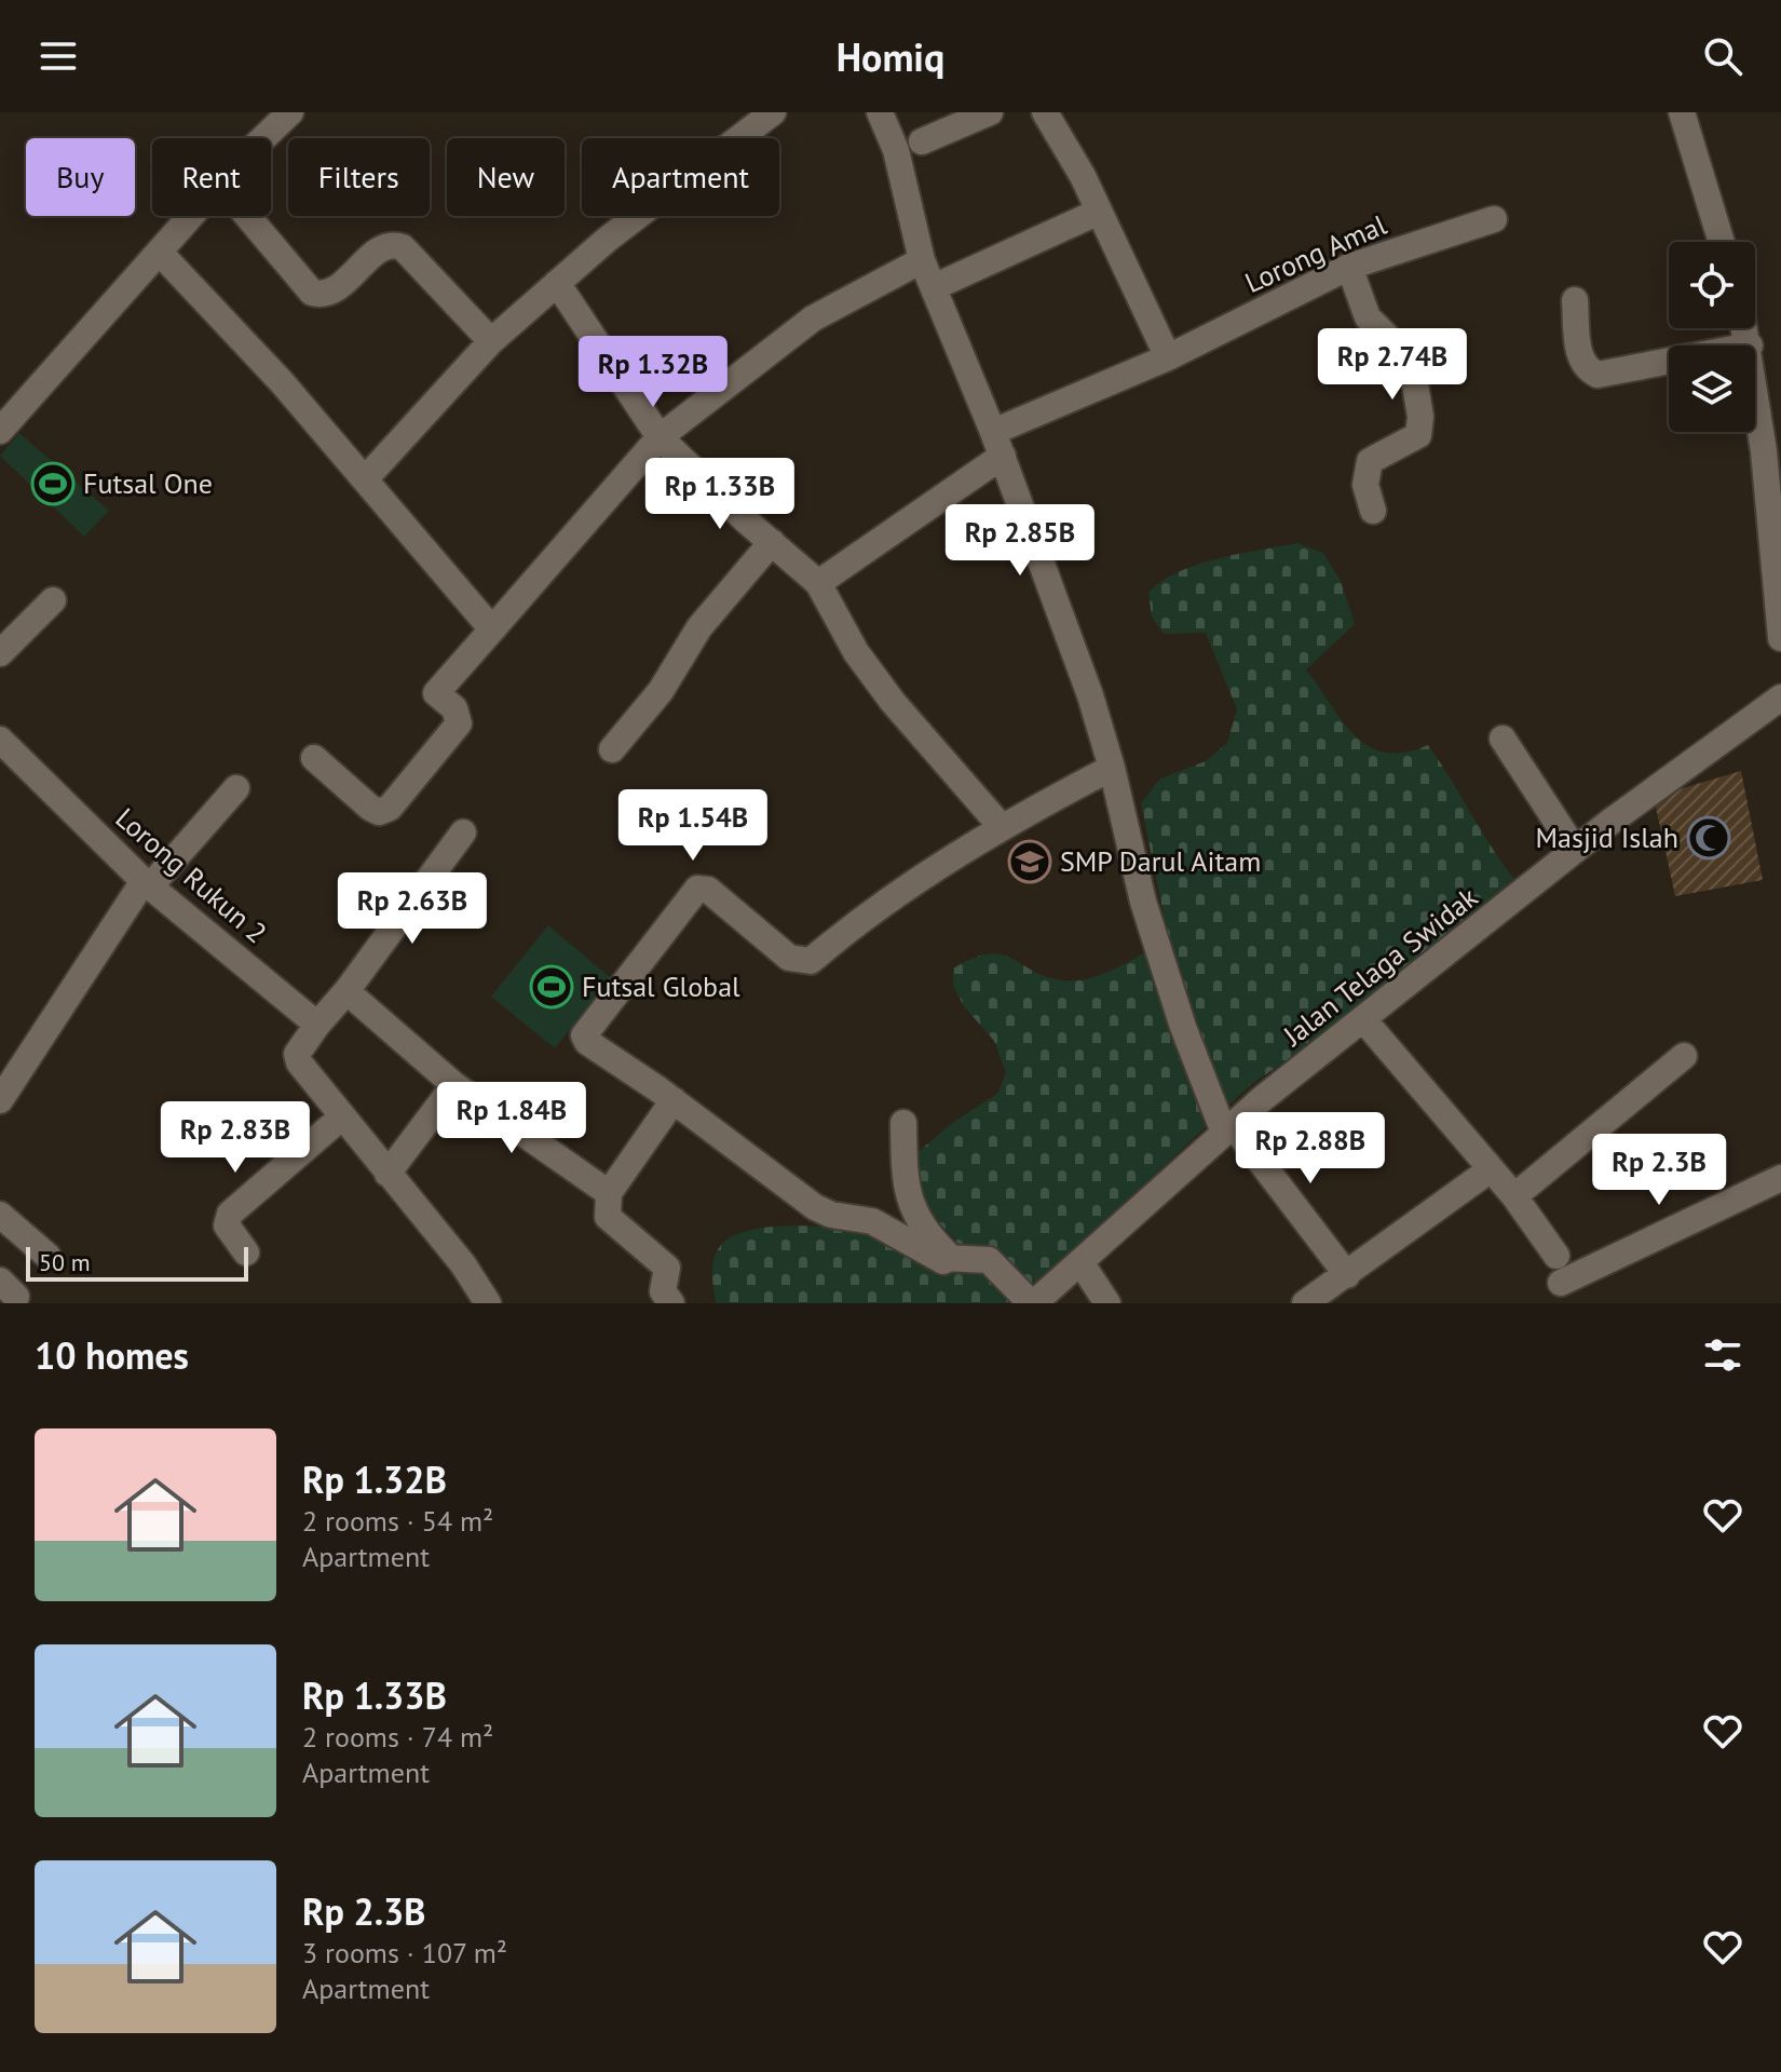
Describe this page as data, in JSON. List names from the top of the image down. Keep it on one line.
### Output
{"streets":{"street":["Lorong Amal","Lorong Rukun 2","Jalan Telaga Swidak"]},"places":{"sports":["Futsal One","Futsal Global"],"mosque":["Masjid Islah"],"school or university":["SMP Darul Aitam"]},"scale_bar":"50 m","page":{"header":"Homiq","chip":["Buy","Rent","Filters","New","Apartment"],"price":["Rp 2.74B","Rp 1.32B","Rp 1.33B","Rp 2.85B","Rp 1.54B","Rp 2.63B","Rp 1.84B","Rp 2.83B","Rp 2.88B","Rp 2.3B"],"scale":"50 m","heading":"10 homes","list":[{"name":"Rp 1.32B","note":"2 rooms · 54 m² · Apartment"},{"name":"Rp 1.33B","note":"2 rooms · 74 m² · Apartment"},{"name":"Rp 2.3B","note":"3 rooms · 107 m² · Apartment"}]}}
